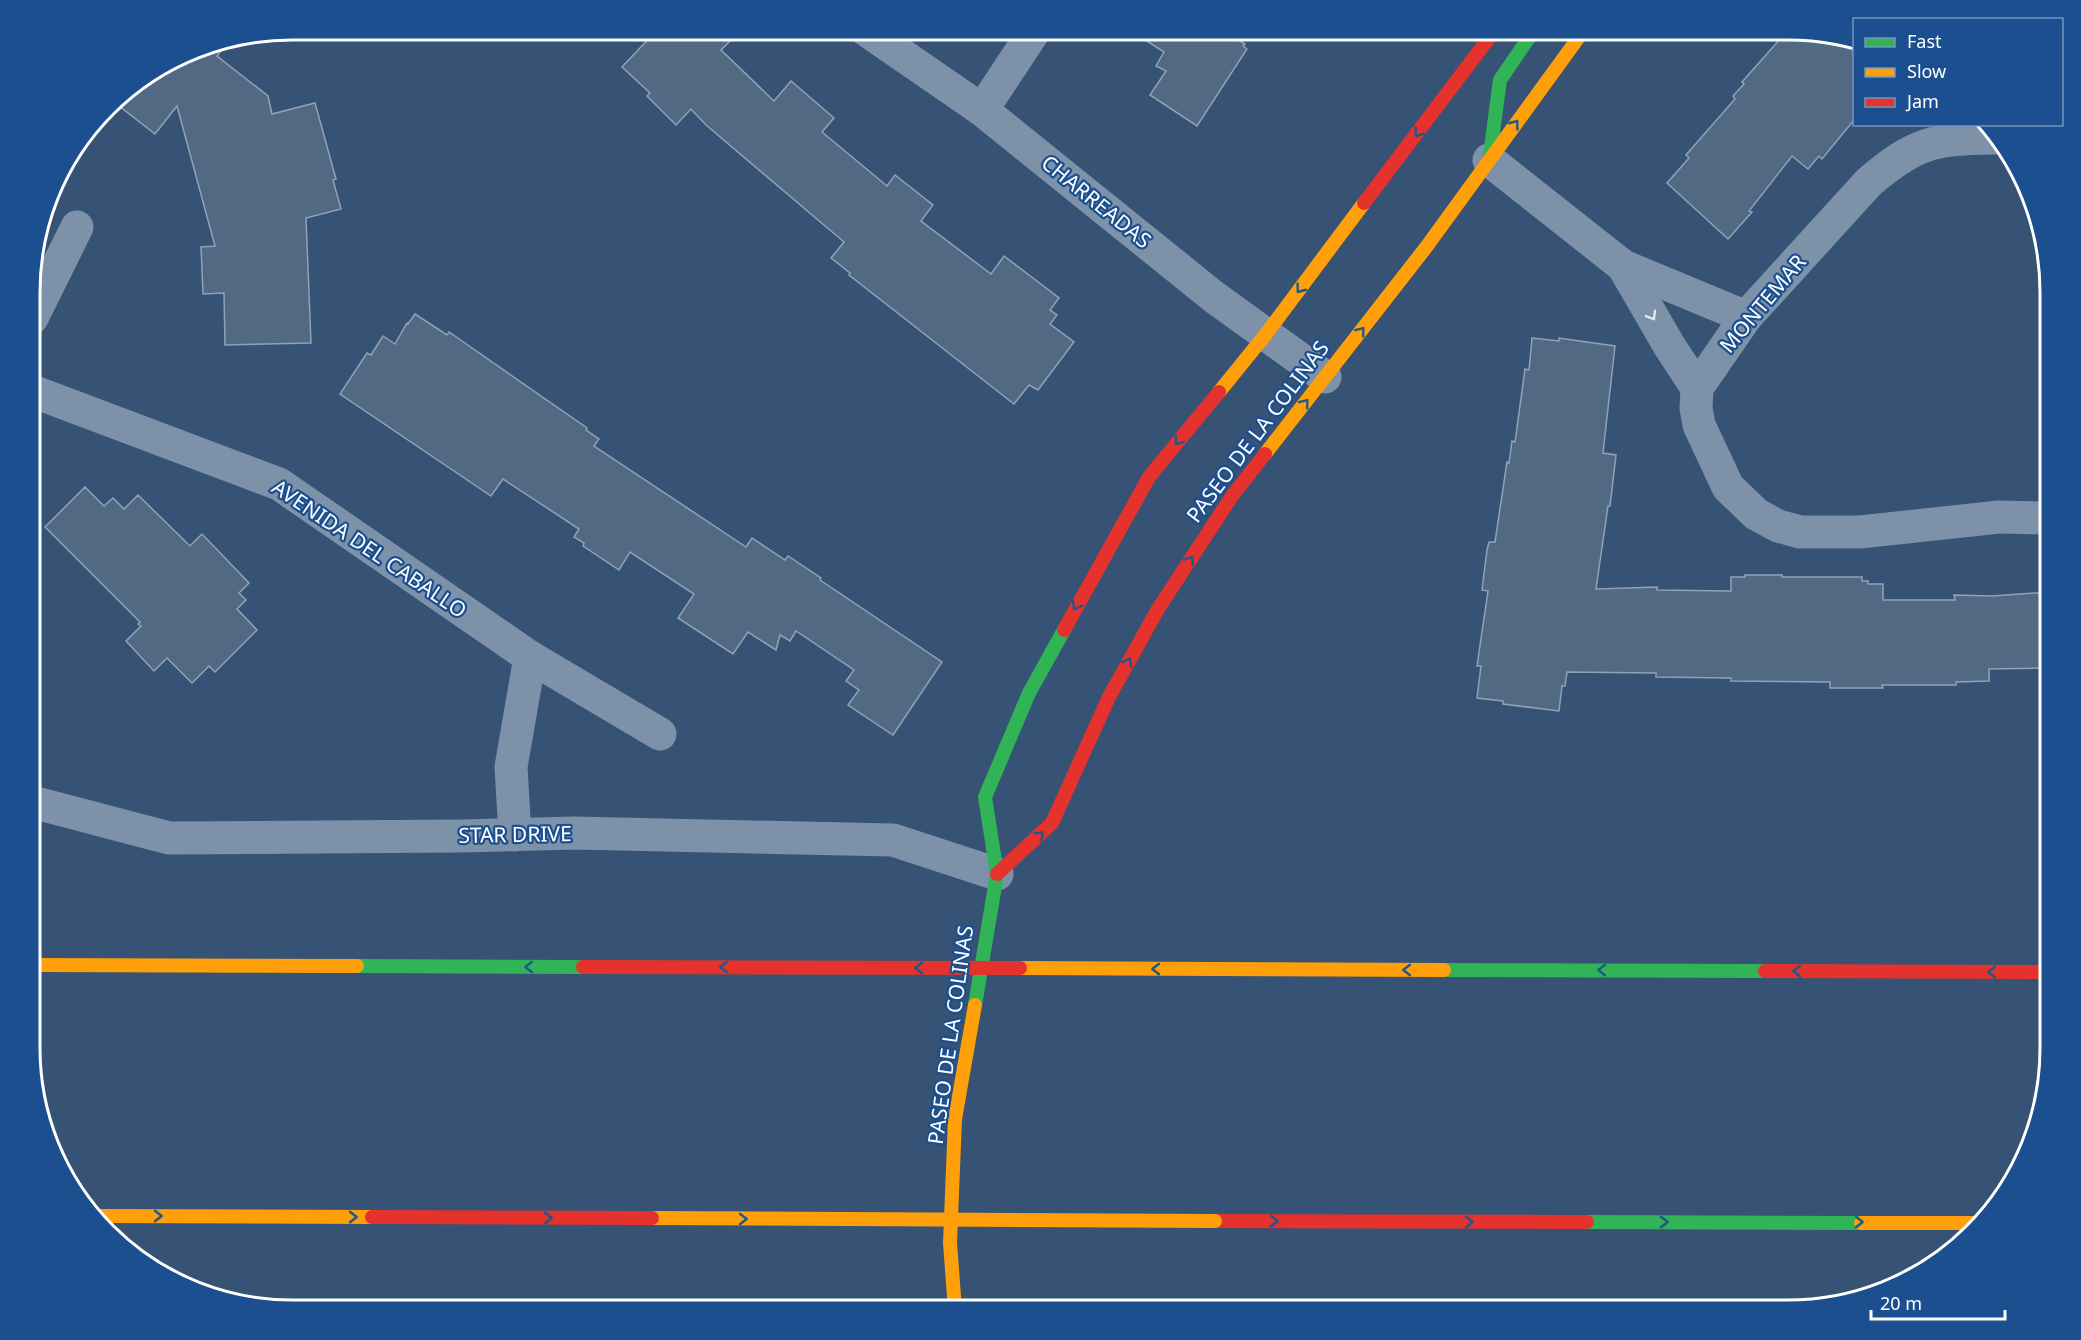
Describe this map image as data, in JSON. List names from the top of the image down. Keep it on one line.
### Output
{"streets":{"main road":["PASEO DE LA COLINAS"],"street":["CHARREADAS","MONTEMAR","AVENIDA DEL CABALLO","STAR DRIVE"]},"crossings":[["CHARREADAS","PASEO DE LA COLINAS"],["PASEO DE LA COLINAS","STAR DRIVE"]],"legend":["Fast","Slow","Jam"],"scale_bar":"20 m"}
